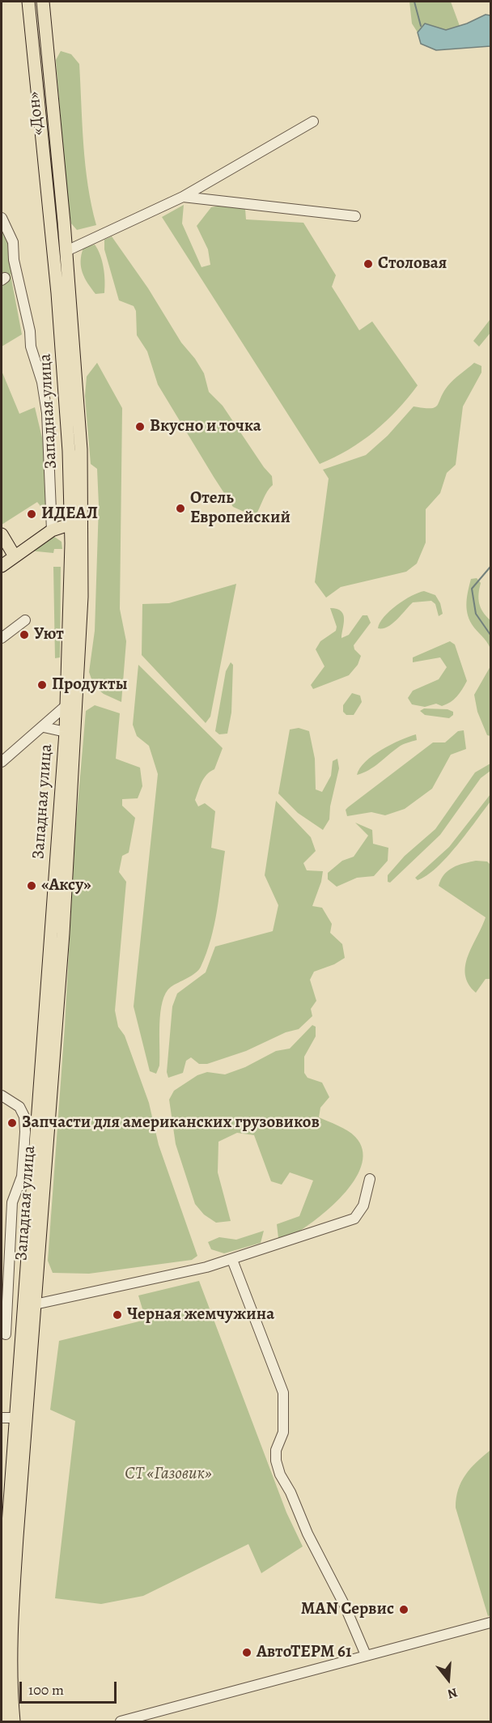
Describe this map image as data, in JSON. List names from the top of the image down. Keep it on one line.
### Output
{"streets":{"main road":["«Дон»","Западная улица"]},"crossings":[["«Дон»","Западная улица"]],"parks":["СТ «Газовик»"],"places":["Столовая","Вкусно и точка","Отель Европейский","ИДЕАЛ","Уют","Продукты","«Аксу»","Запчасти для американских грузовиков","Черная жемчужина","MAN Сервис","АвтоТЕРМ 61"],"scale_bar":"100 m","north":"bottom"}
